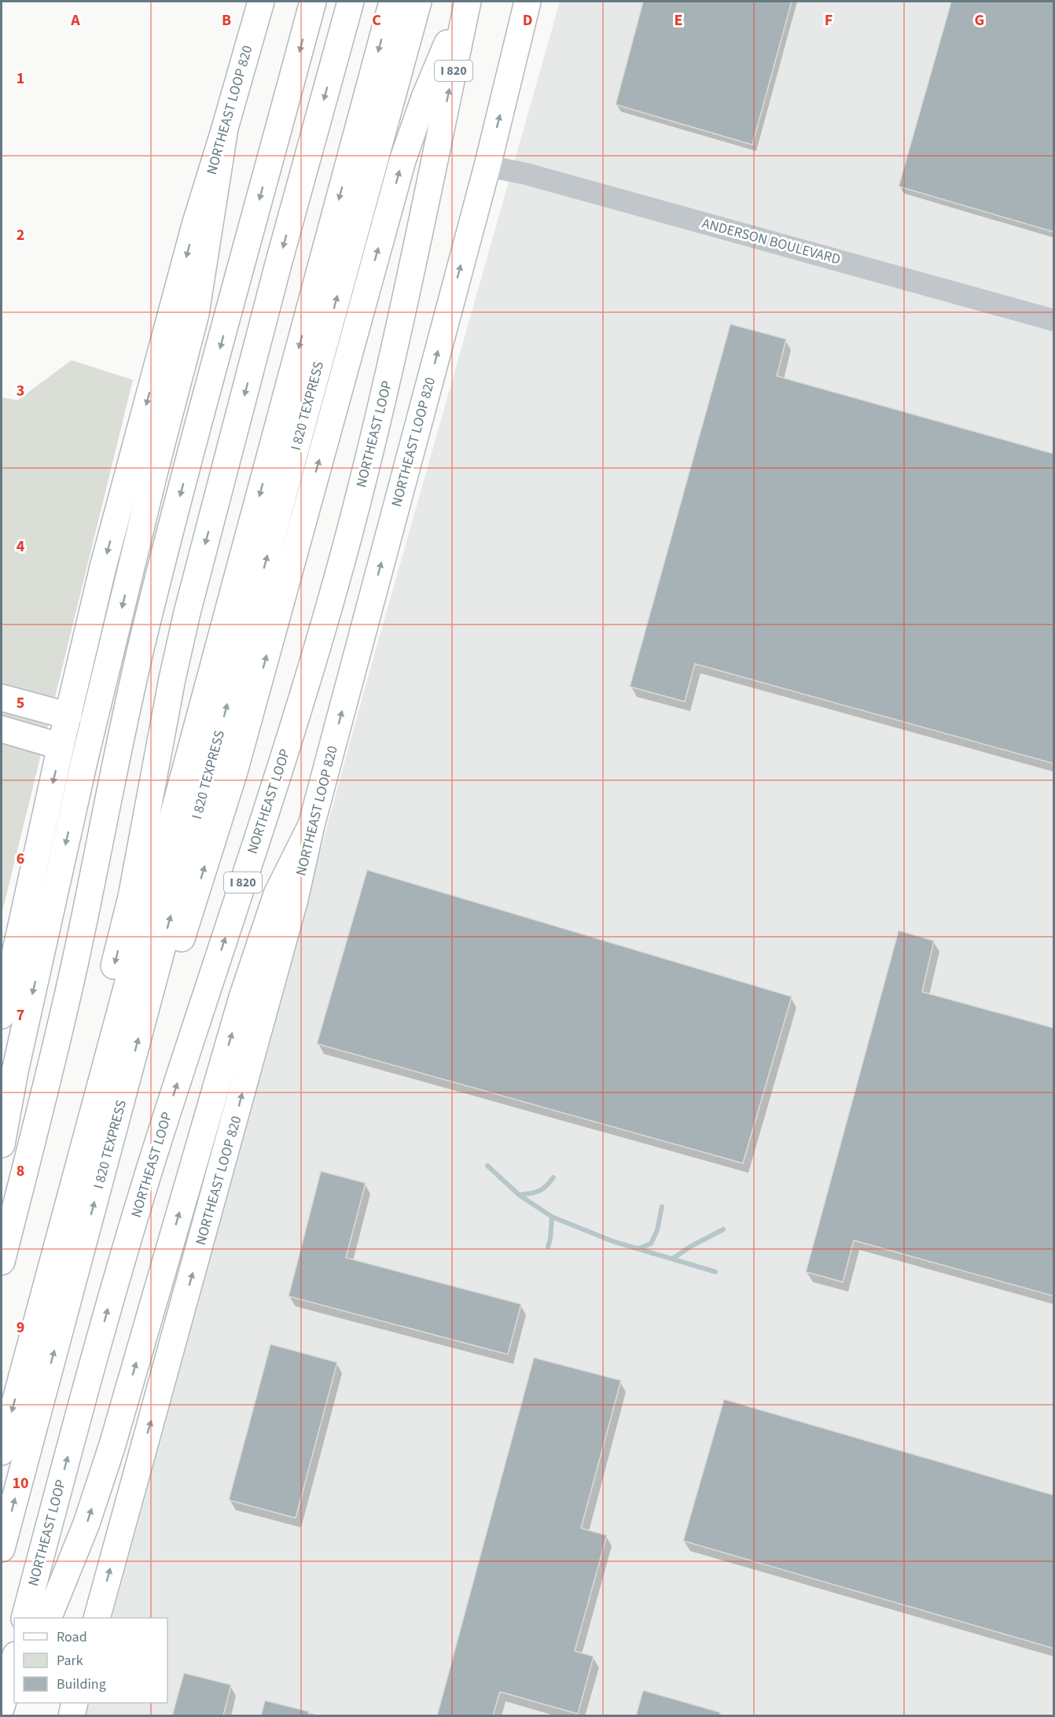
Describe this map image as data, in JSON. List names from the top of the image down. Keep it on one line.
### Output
{"streets":{"main road":["I 820","NORTHEAST LOOP 820","I 820 TEXPRESS","NORTHEAST LOOP"],"street":["ANDERSON BOULEVARD"]},"crossings":[["NORTHEAST LOOP 820","ANDERSON BOULEVARD"]],"legend":["Road","Park","Building"],"grid":{"columns":["A","B","C","D","E","F","G"],"rows":["1","2","3","4","5","6","7","8","9","10"]}}
